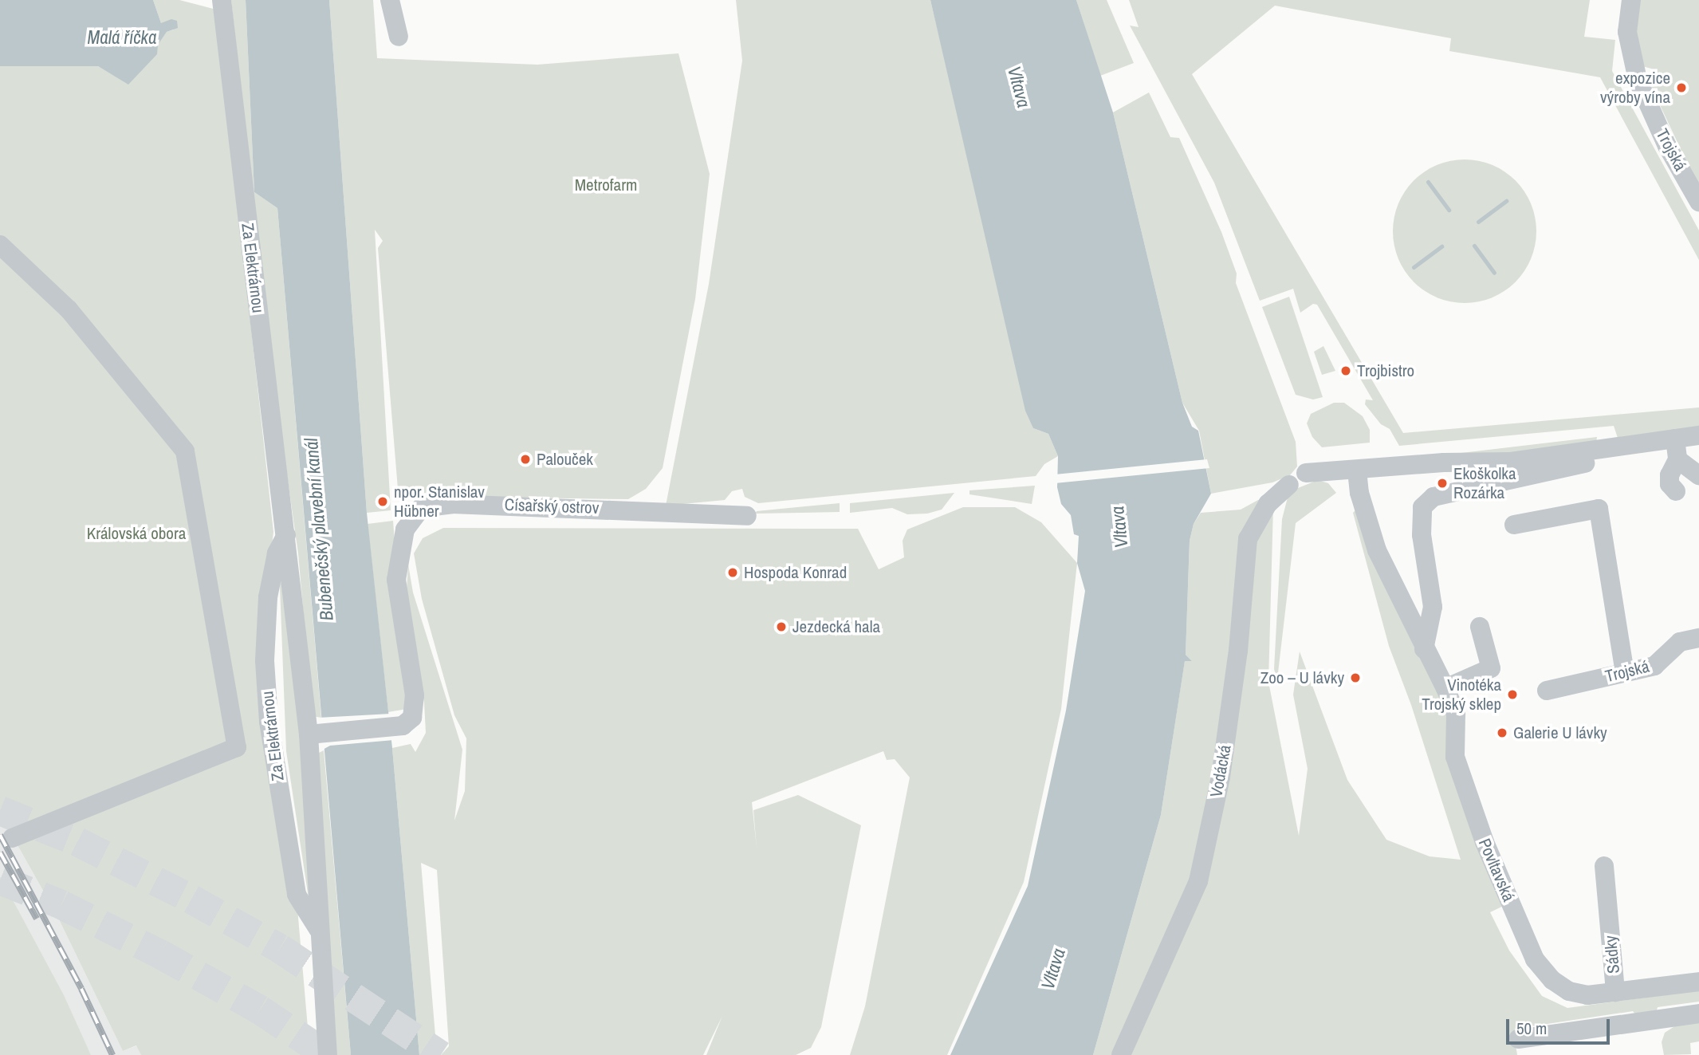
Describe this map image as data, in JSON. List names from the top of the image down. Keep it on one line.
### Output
{"streets":{"street":["Trojská","Za Elektrárnou","Císařský ostrov","Vodácká","Povltavská","Sádky"]},"crossings":[["Za Elektrárnou","Císařský ostrov"],["Povltavská","Sádky"]],"water":["Malá říčka","Vltava","Bubenečský plavební kanál"],"parks":["Metrofarm","Královská obora"],"places":["expozice výroby vína","Trojbistro","Palouček","Ekoškolka Rozárka","npor. Stanislav Hübner","Hospoda Konrad","Jezdecká hala","Zoo – U lávky","Vinotéka Trojský sklep","Galerie U lávky"],"scale_bar":"50 m"}
